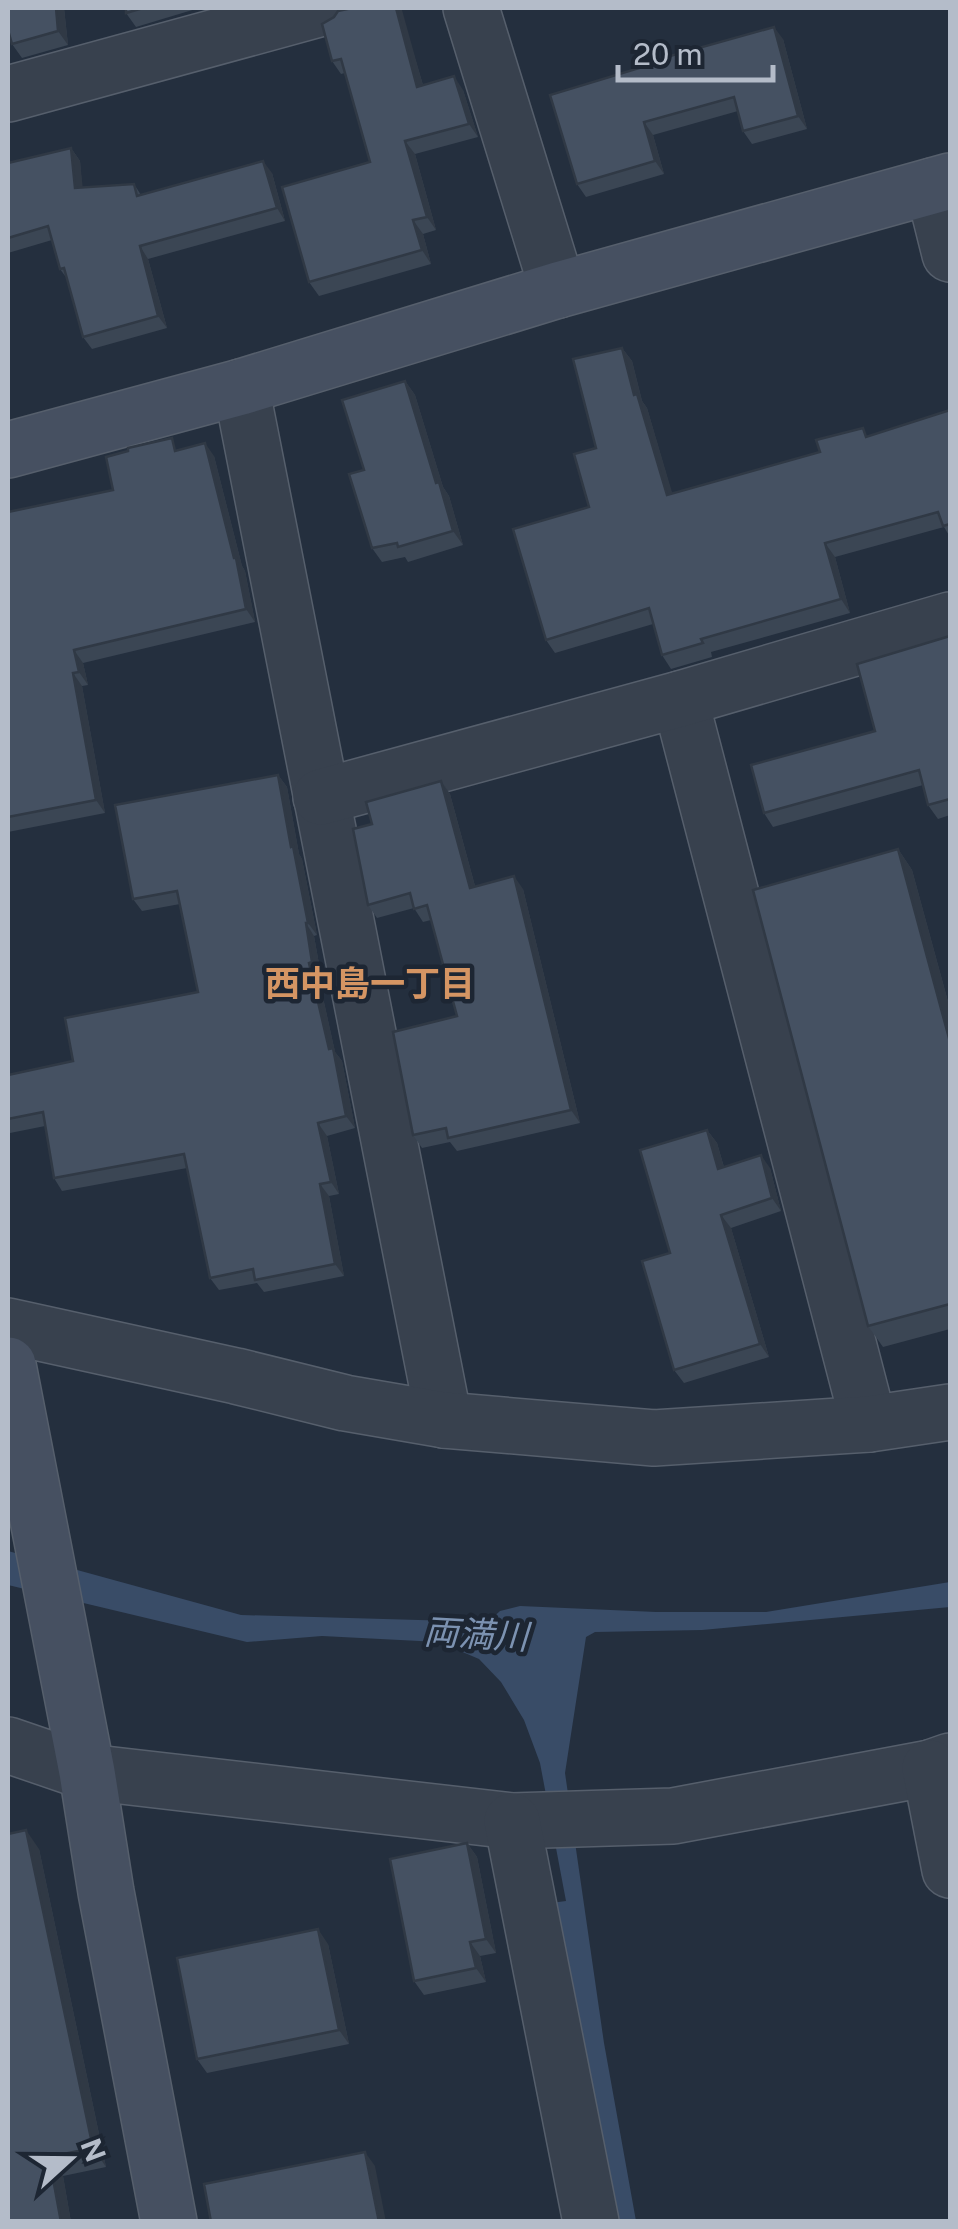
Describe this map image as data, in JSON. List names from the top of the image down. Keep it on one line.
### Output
{"districts":["西中島一丁目"],"water":["両満川"],"scale_bar":"20 m","north":"right"}
